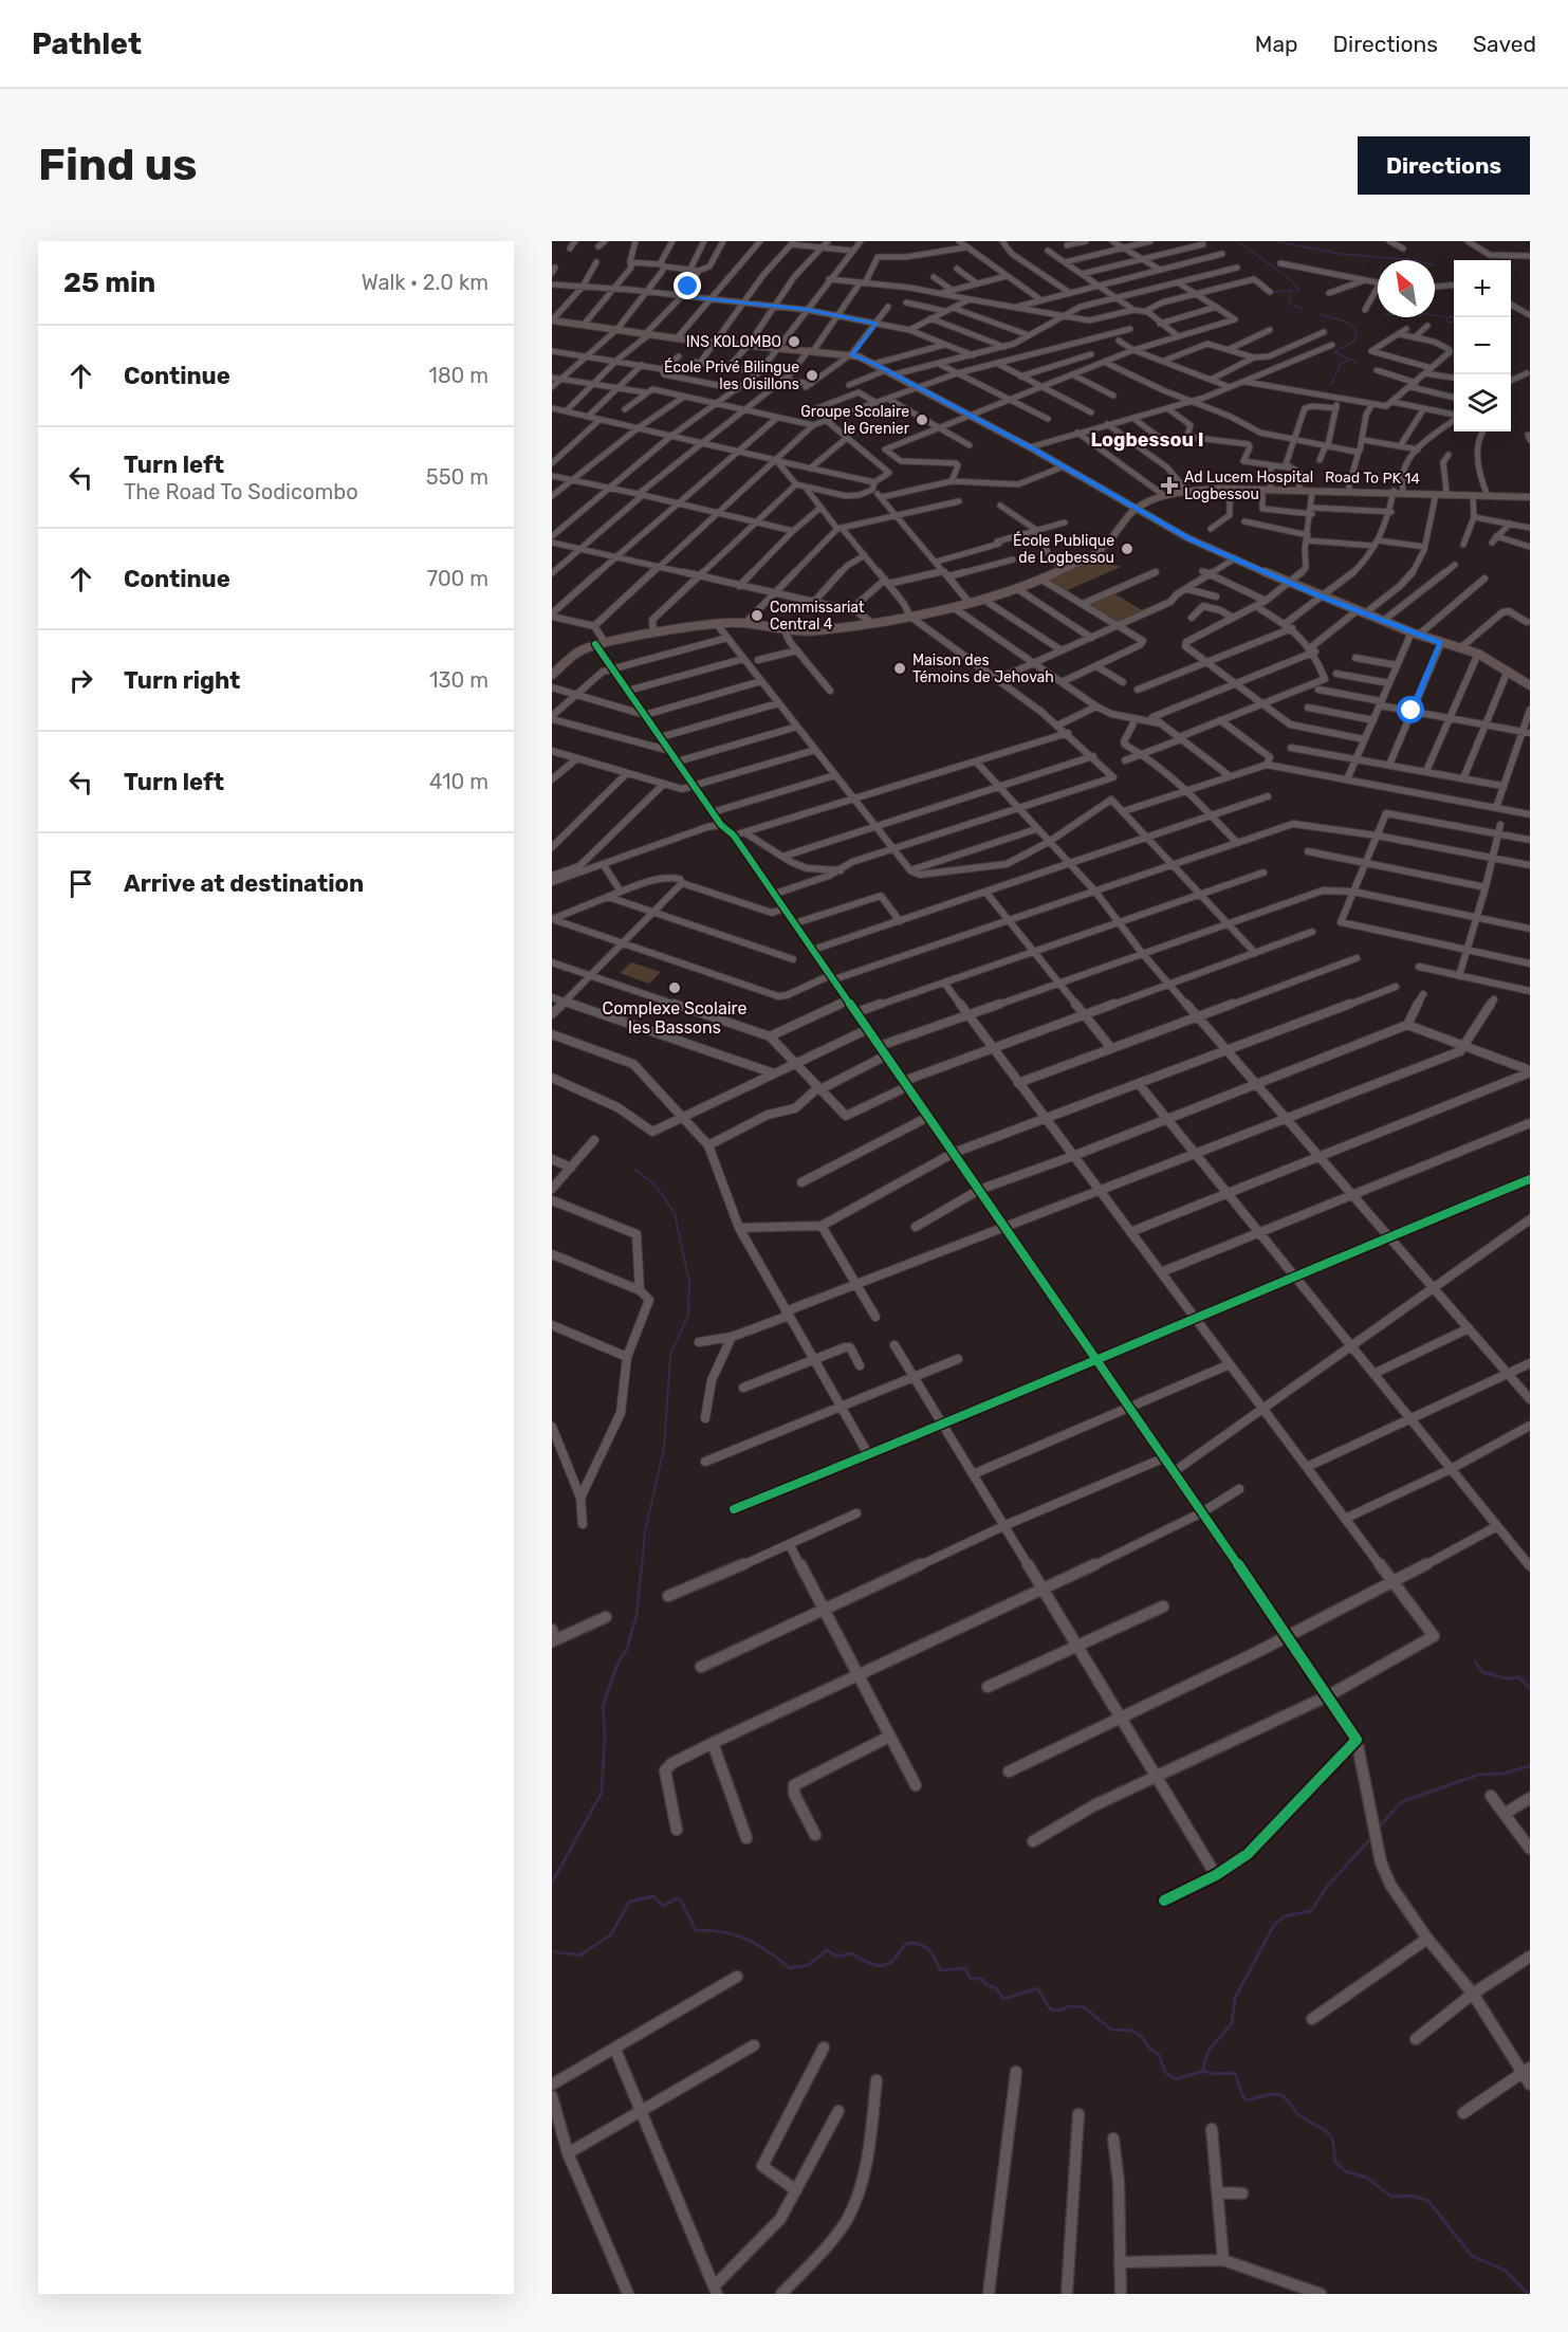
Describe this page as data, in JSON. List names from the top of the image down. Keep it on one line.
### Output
{"streets":{"main road":["Road To PK 14"]},"districts":["Logbessou I"],"places":{"other":["INS KOLOMBO","École Privé Bilingue les Oisillons","Groupe Scolaire le Grenier","École Publique de Logbessou","Commissariat Central 4","Maison des Témoins de Jehovah","Complexe Scolaire les Bassons"],"health":["Ad Lucem Hospital Logbessou"]},"north":"top left","page":{"header":"Pathlet","nav":["Map","Directions","Saved"],"buttons":"Directions","title":"Find us","heading":["25 min","Walk · 2.0 km"],"map_buttons":["+","−"],"list":[["Continue","180 m"],["Turn left","The Road To Sodicombo","550 m"],["Continue","700 m"],["Turn right","130 m"],["Turn left","410 m"],"Arrive at destination"]}}
